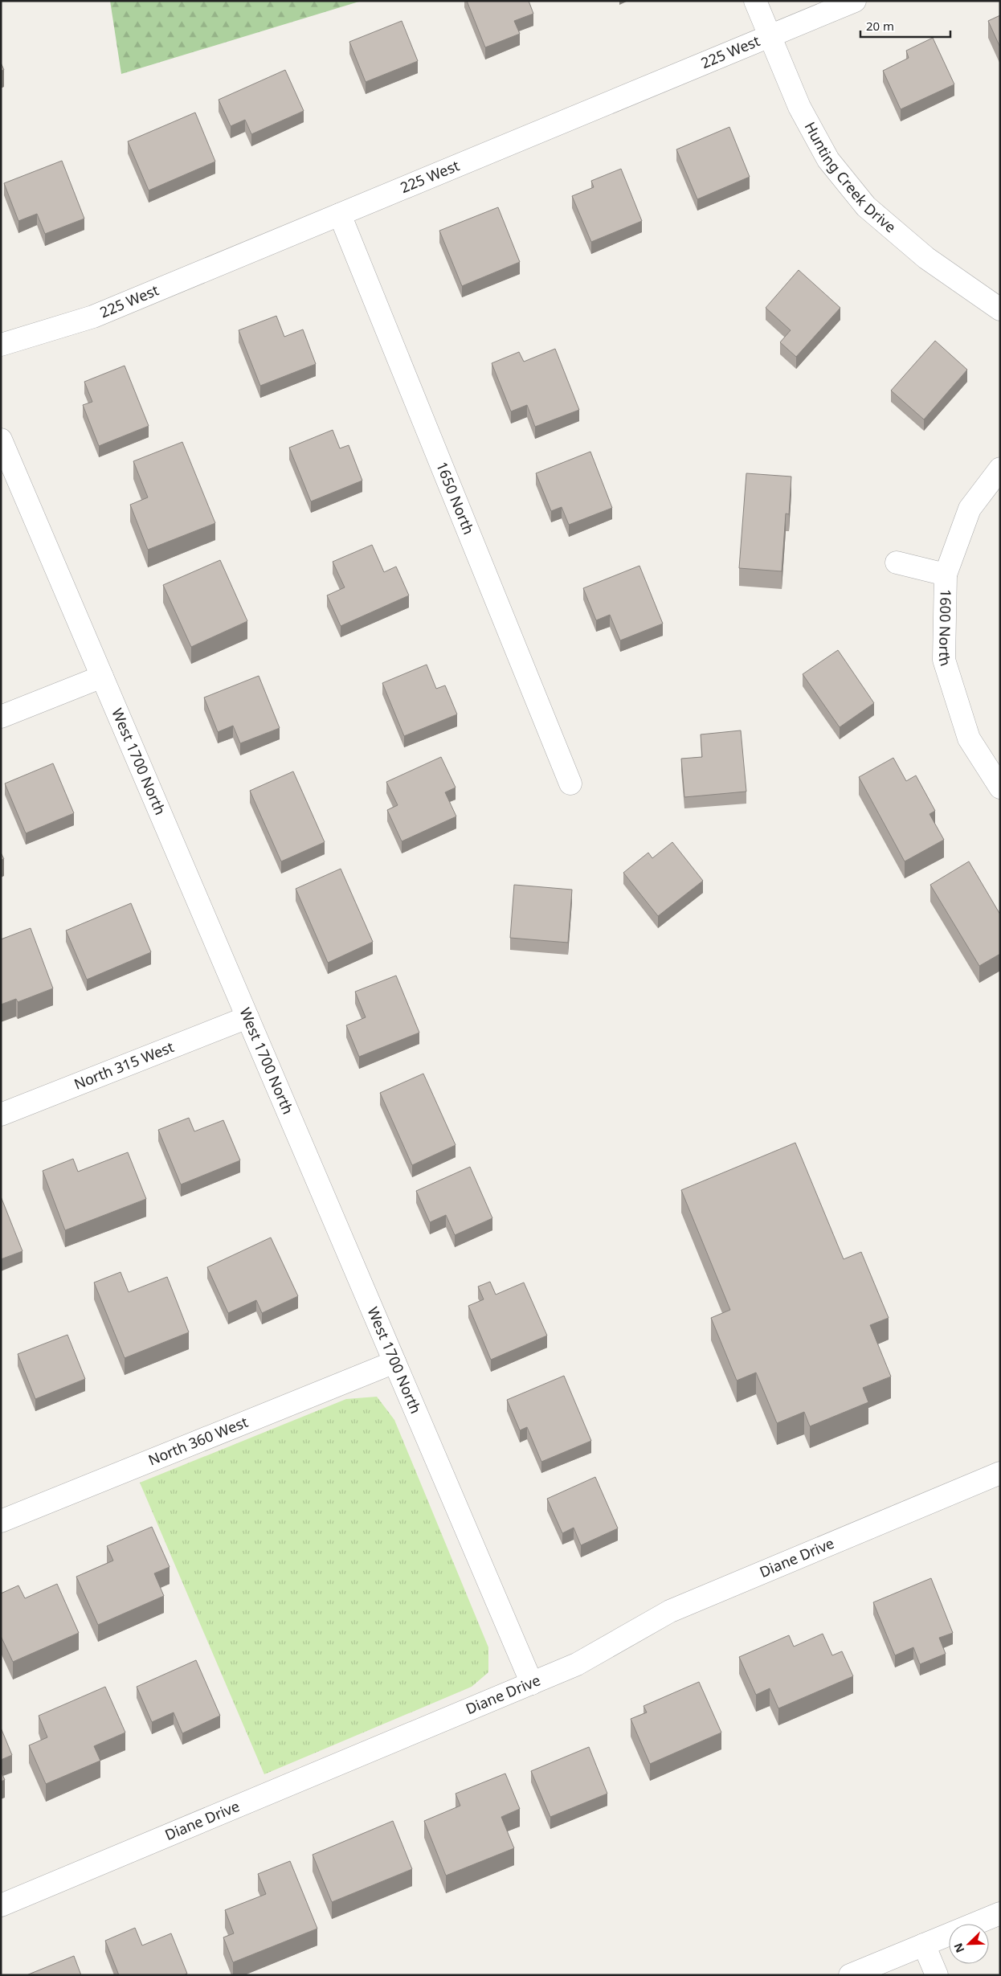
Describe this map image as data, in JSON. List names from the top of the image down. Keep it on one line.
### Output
{"streets":{"street":["225 West","Hunting Creek Drive","1650 North","1600 North","West 1700 North","North 315 West","North 360 West","Diane Drive"]},"crossings":[["225 West","Hunting Creek Drive"],["225 West","1650 North"],["West 1700 North","North 315 West"],["West 1700 North","North 360 West"],["West 1700 North","Diane Drive"]],"scale_bar":"20 m","north":"bottom left"}
